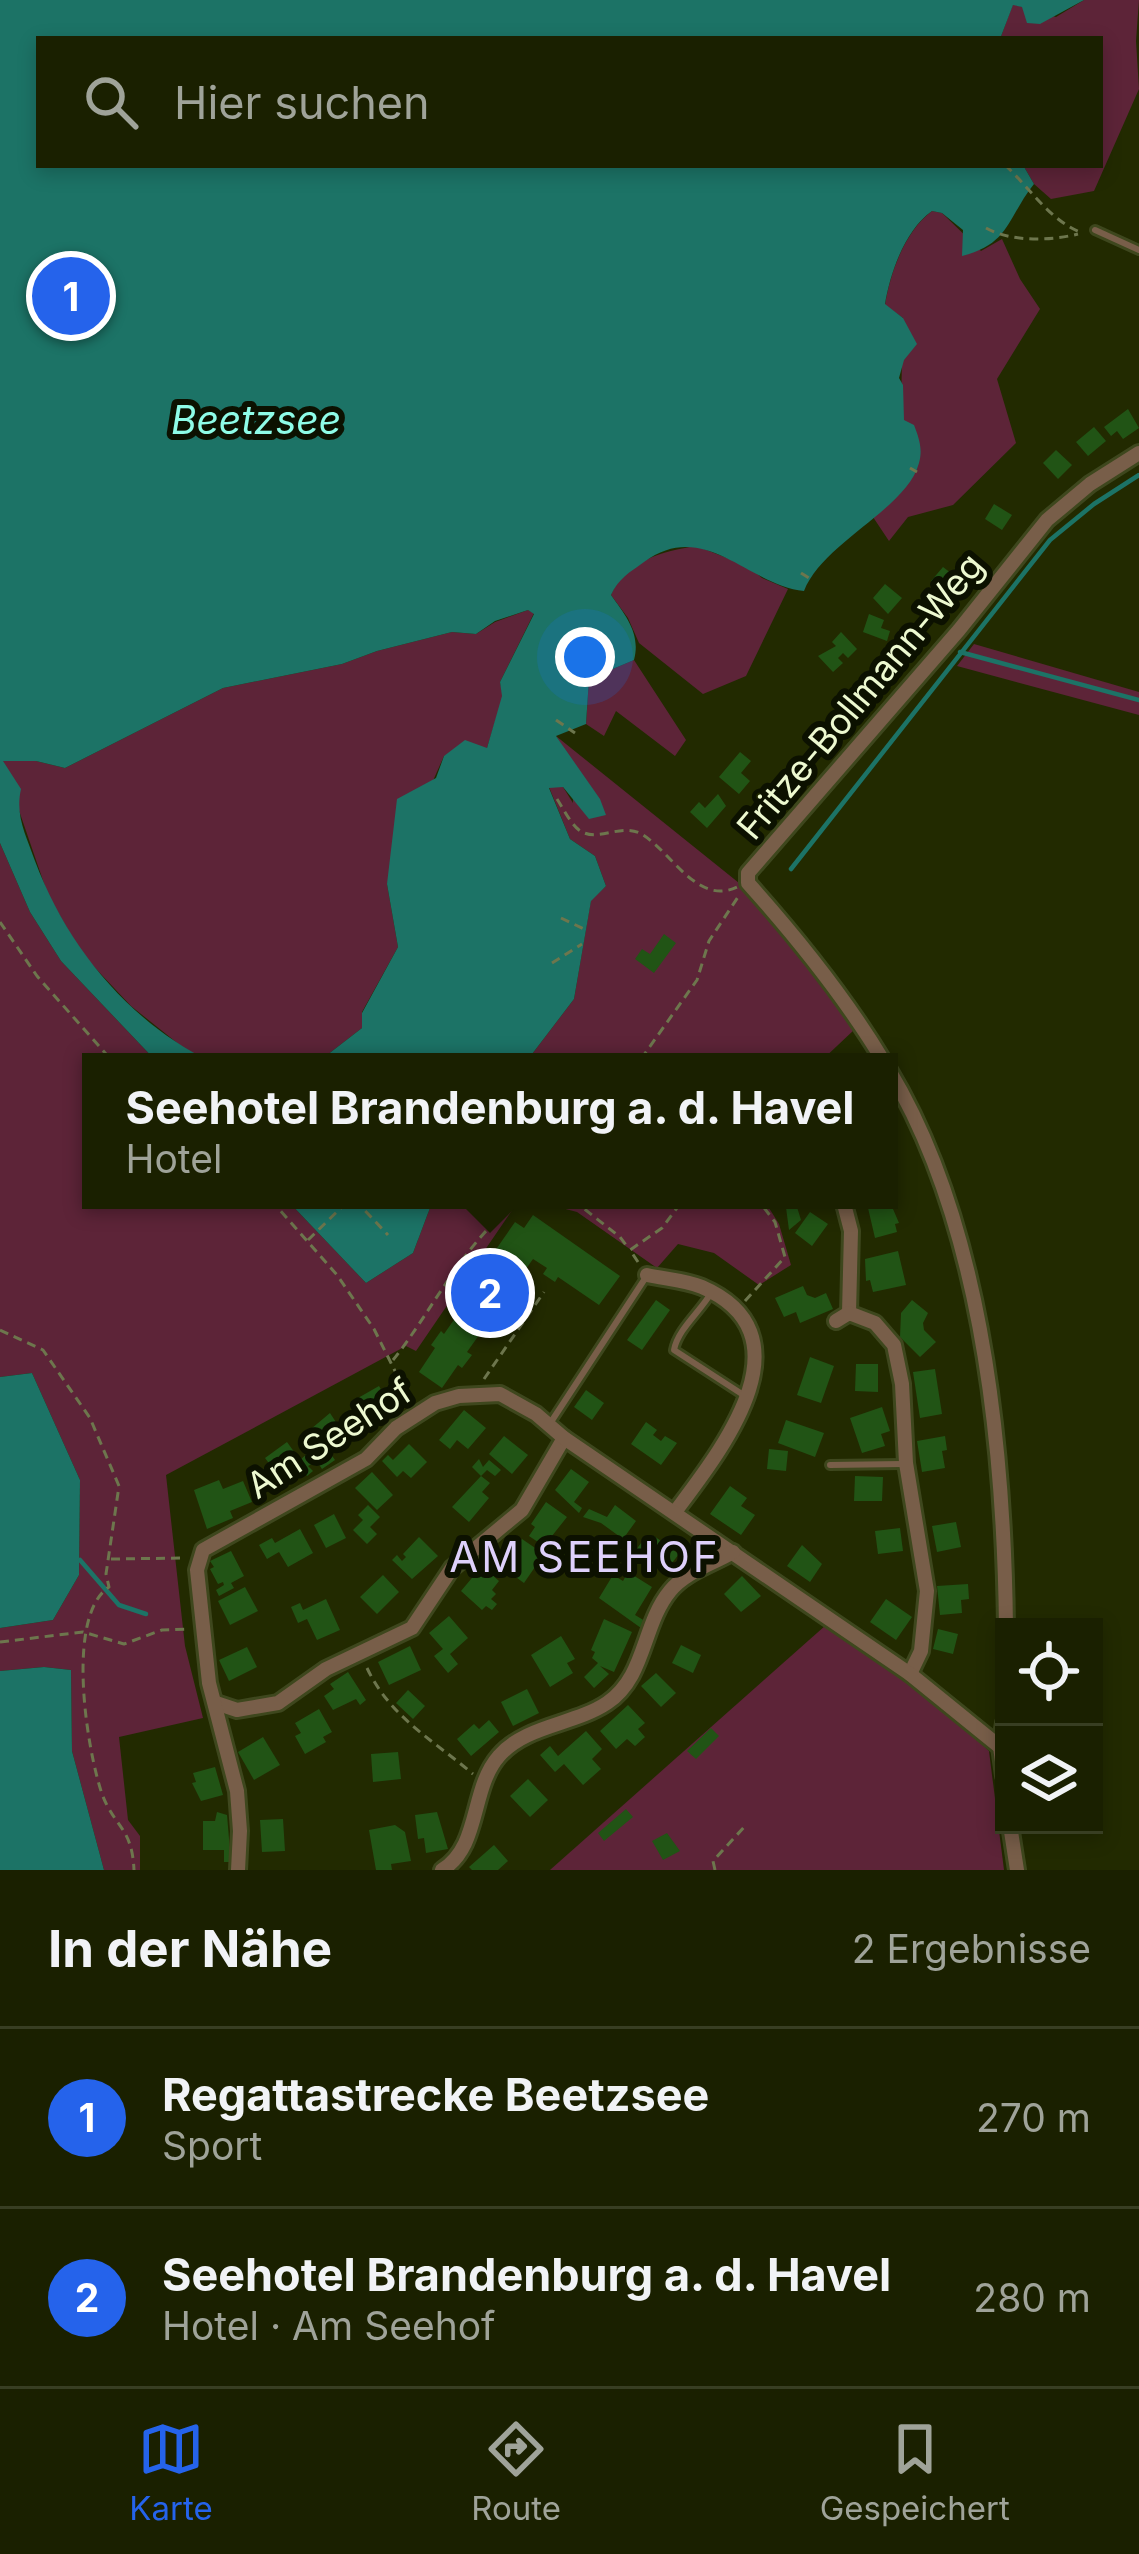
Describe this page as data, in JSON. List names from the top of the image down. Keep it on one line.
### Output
{"streets":{"street":["Fritze-Bollmann-Weg","Am Seehof"]},"districts":["AM SEEHOF"],"water":["Beetzsee"],"page":{"search":"Hier suchen","pins":["1","2"],"popup":["Seehotel Brandenburg a. d. Havel","Hotel"],"heading":["In der Nähe","2 Ergebnisse"],"list":[{"mark":"1","name":"Regattastrecke Beetzsee","note":"Sport","value":"270 m"},{"mark":"2","name":"Seehotel Brandenburg a. d. Havel","note":"Hotel · Am Seehof","value":"280 m"}],"nav":["Karte","Route","Gespeichert"]}}
